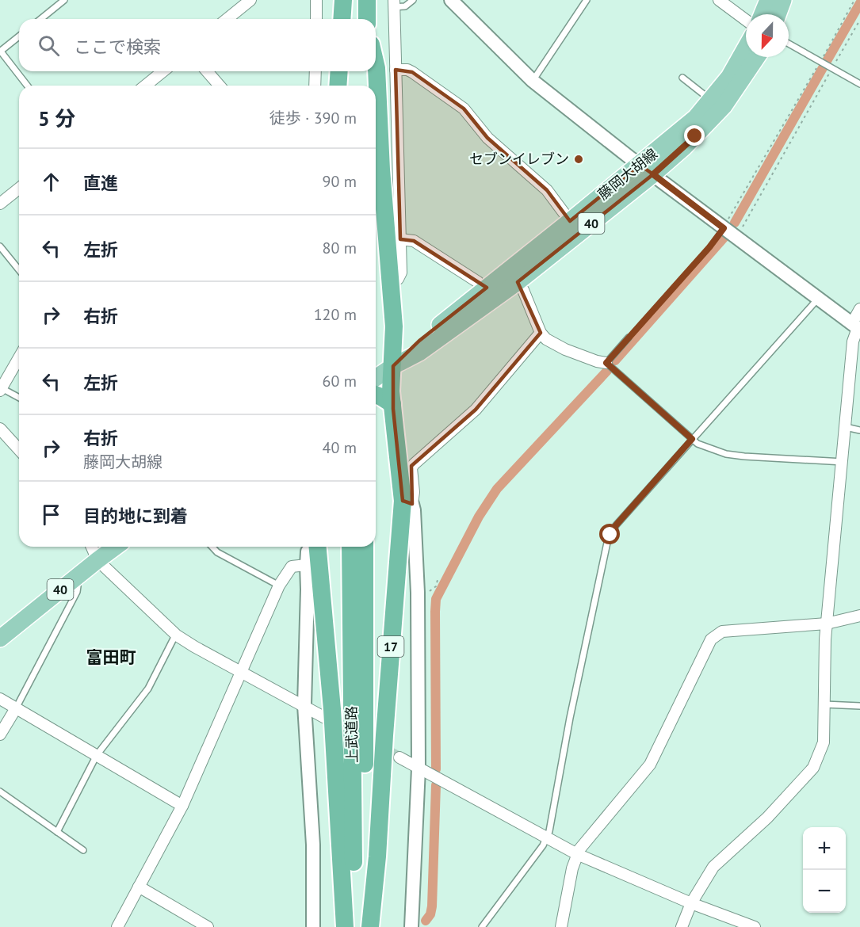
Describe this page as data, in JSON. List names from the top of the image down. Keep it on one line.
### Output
{"streets":{"highway":["17","上武道路"],"main road":["藤岡大胡線","40"]},"crossings":[["藤岡大胡線","17"]],"districts":["富田町"],"places":["セブンイレブン"],"north":"bottom","page":{"search":"ここで検索","heading":["5 分","徒歩 · 390 m"],"list":[["直進","90 m"],["左折","80 m"],["右折","120 m"],["左折","60 m"],["右折","藤岡大胡線","40 m"],"目的地に到着"],"map_buttons":["+","−"]}}
